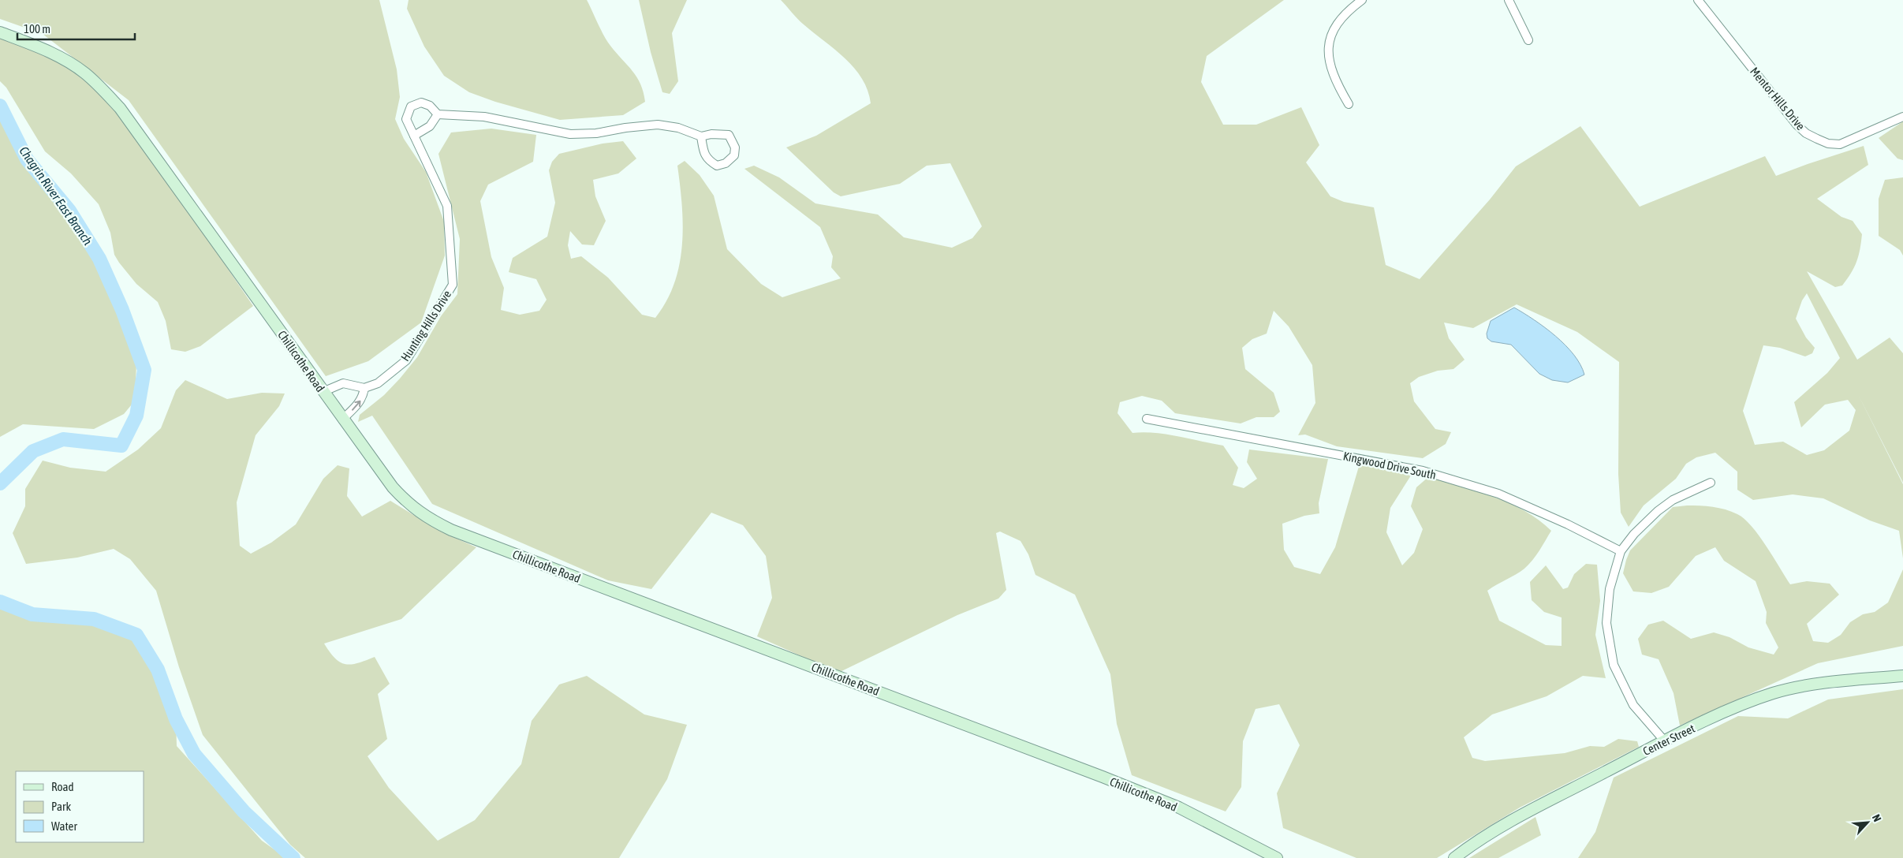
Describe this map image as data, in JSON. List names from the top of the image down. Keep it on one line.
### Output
{"streets":{"main road":["Chillicothe Road","Center Street"],"street":["Mentor Hills Drive","Hunting Hills Drive","Kingwood Drive South"]},"water":["Chagrin River East Branch"],"legend":["Road","Park","Water"],"scale_bar":"100 m","north":"top right"}
